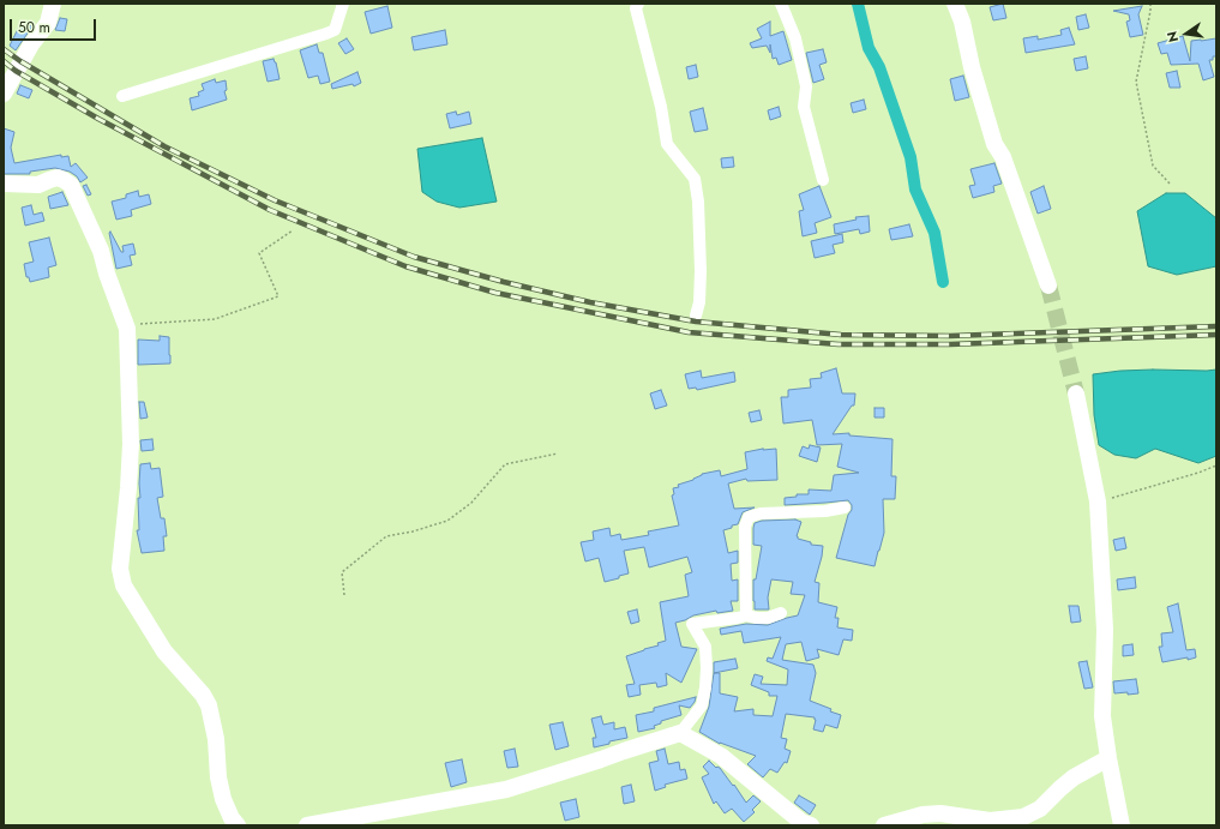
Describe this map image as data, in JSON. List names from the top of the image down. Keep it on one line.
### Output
{"scale_bar":"50 m","north":"left"}
